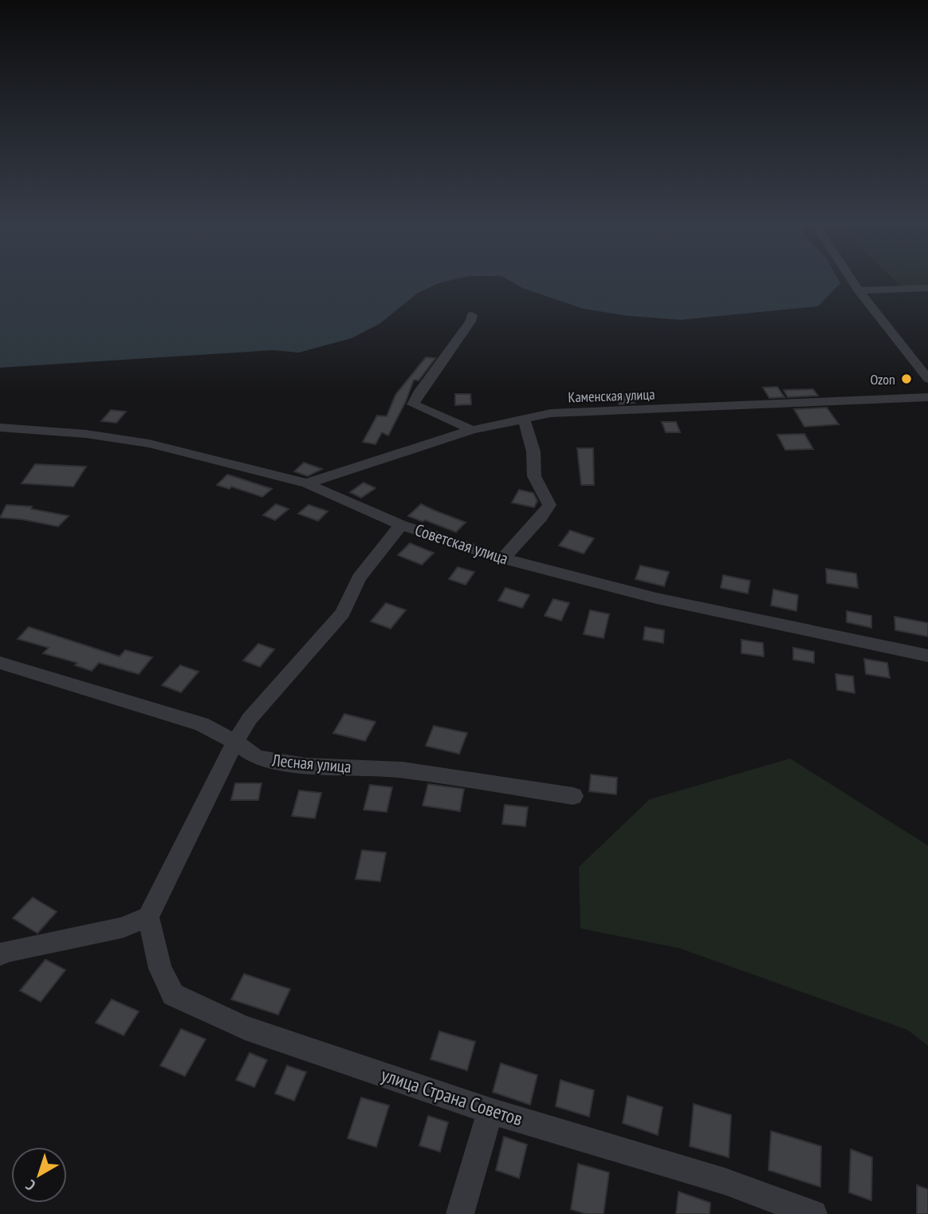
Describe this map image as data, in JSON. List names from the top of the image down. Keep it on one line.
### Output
{"streets":{"street":["Каменская улица","Советская улица","Лесная улица","улица Страна Советов"]},"crossings":[["Каменская улица","Советская улица"]],"places":["Ozon"],"north":"bottom left"}
